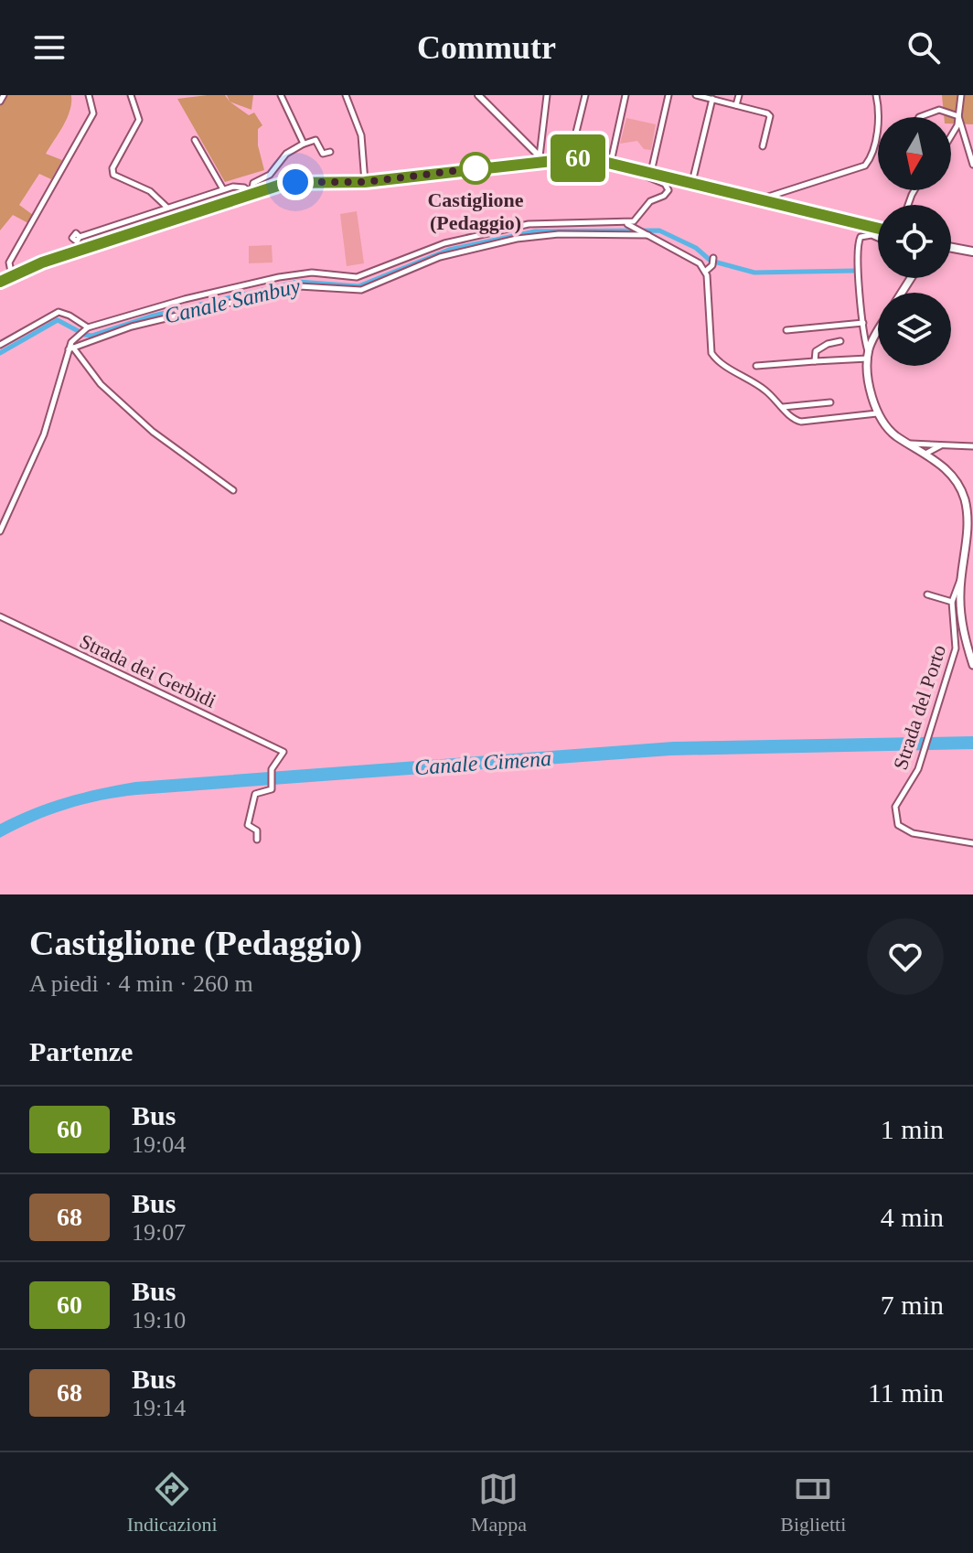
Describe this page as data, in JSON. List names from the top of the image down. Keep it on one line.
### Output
{"streets":{"street":["Strada dei Gerbidi","Strada del Porto"]},"water":["Canale Sambuy","Canale Cimena"],"places":["Castiglione (Pedaggio)"],"lines":["bus line 60"],"north":"bottom","page":{"header":"Commutr","on_map":"60","heading":[["Castiglione (Pedaggio)","A piedi · 4 min · 260 m"],"Partenze"],"list":[{"mark":"60","name":"Bus","note":"19:04","value":"1 min"},{"mark":"68","name":"Bus","note":"19:07","value":"4 min"},{"mark":"60","name":"Bus","note":"19:10","value":"7 min"},{"mark":"68","name":"Bus","note":"19:14","value":"11 min"}],"tabs":["Indicazioni","Mappa","Biglietti"]}}
